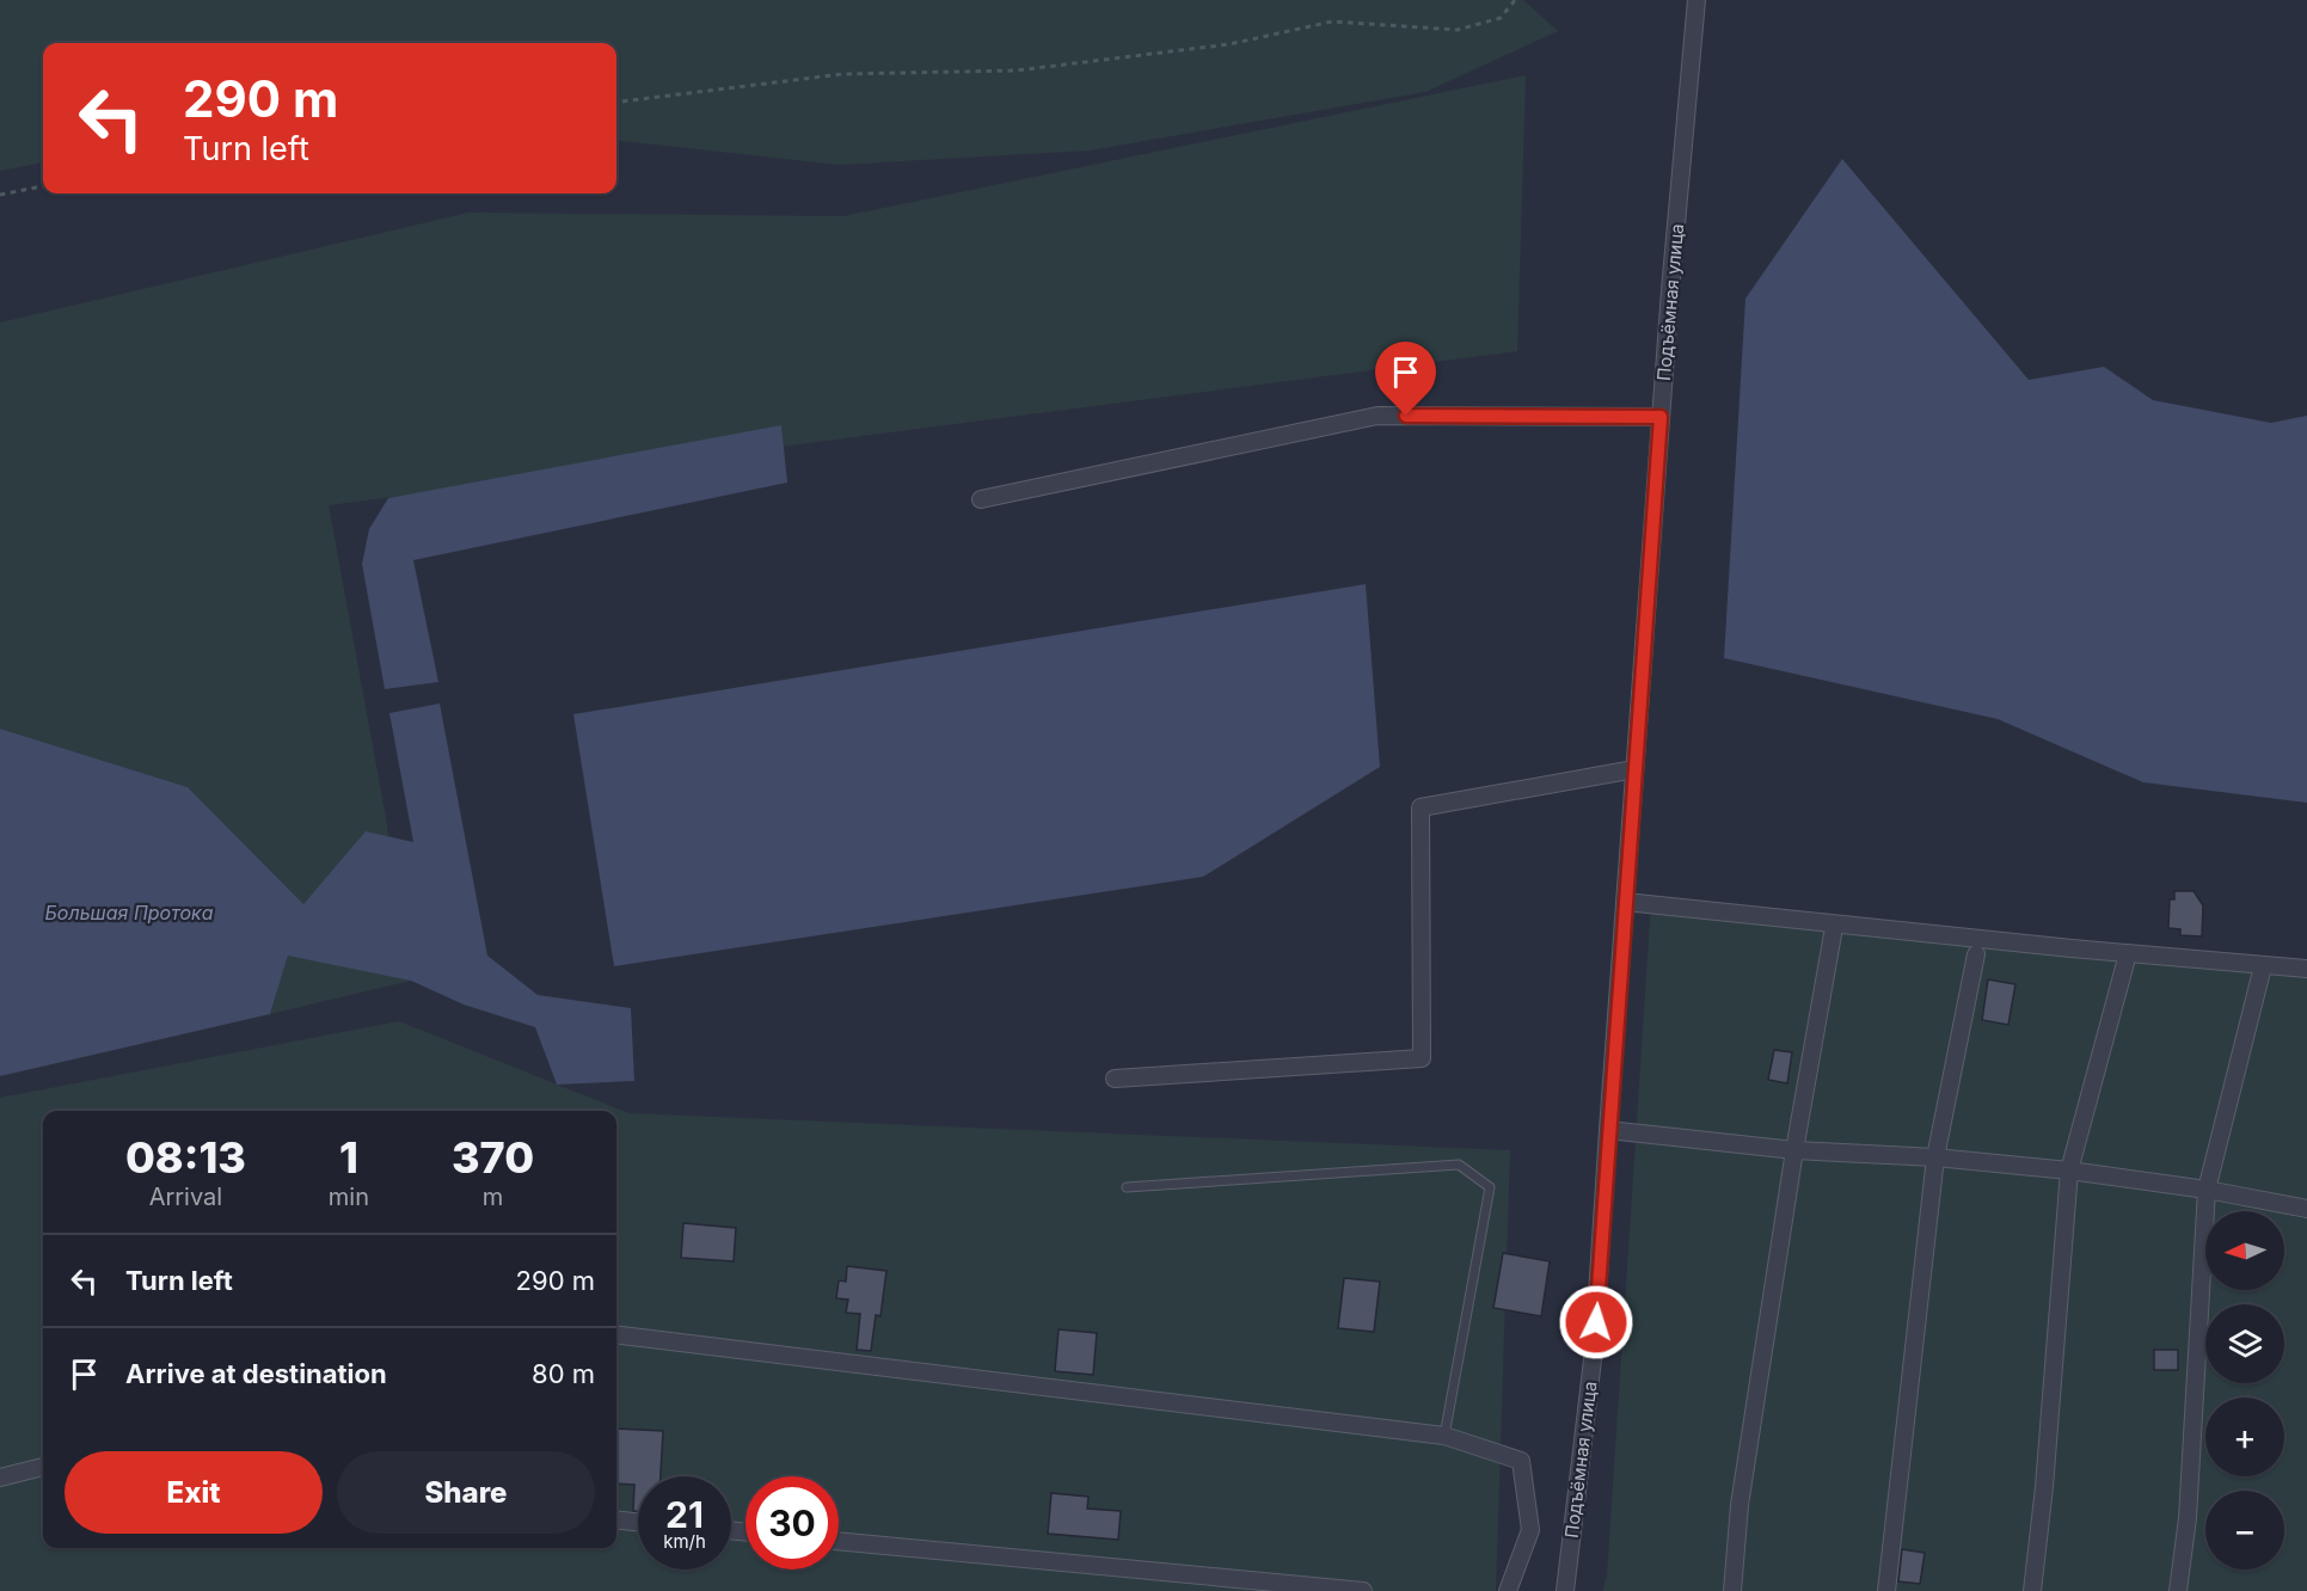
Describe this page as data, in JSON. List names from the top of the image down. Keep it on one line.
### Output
{"streets":{"street":["Подъёмная улица"]},"water":["Большая Протока"],"north":"left","page":{"turn":["290 m","Turn left"],"eta":["08:13","Arrival","1","min","370","m"],"map_buttons":["+","−"],"list":[{"name":"Turn left","value":"290 m"},{"name":"Arrive at destination","value":"80 m"}],"buttons":["Exit","Share"],"speed":"21 km/h","limit":"30"}}
